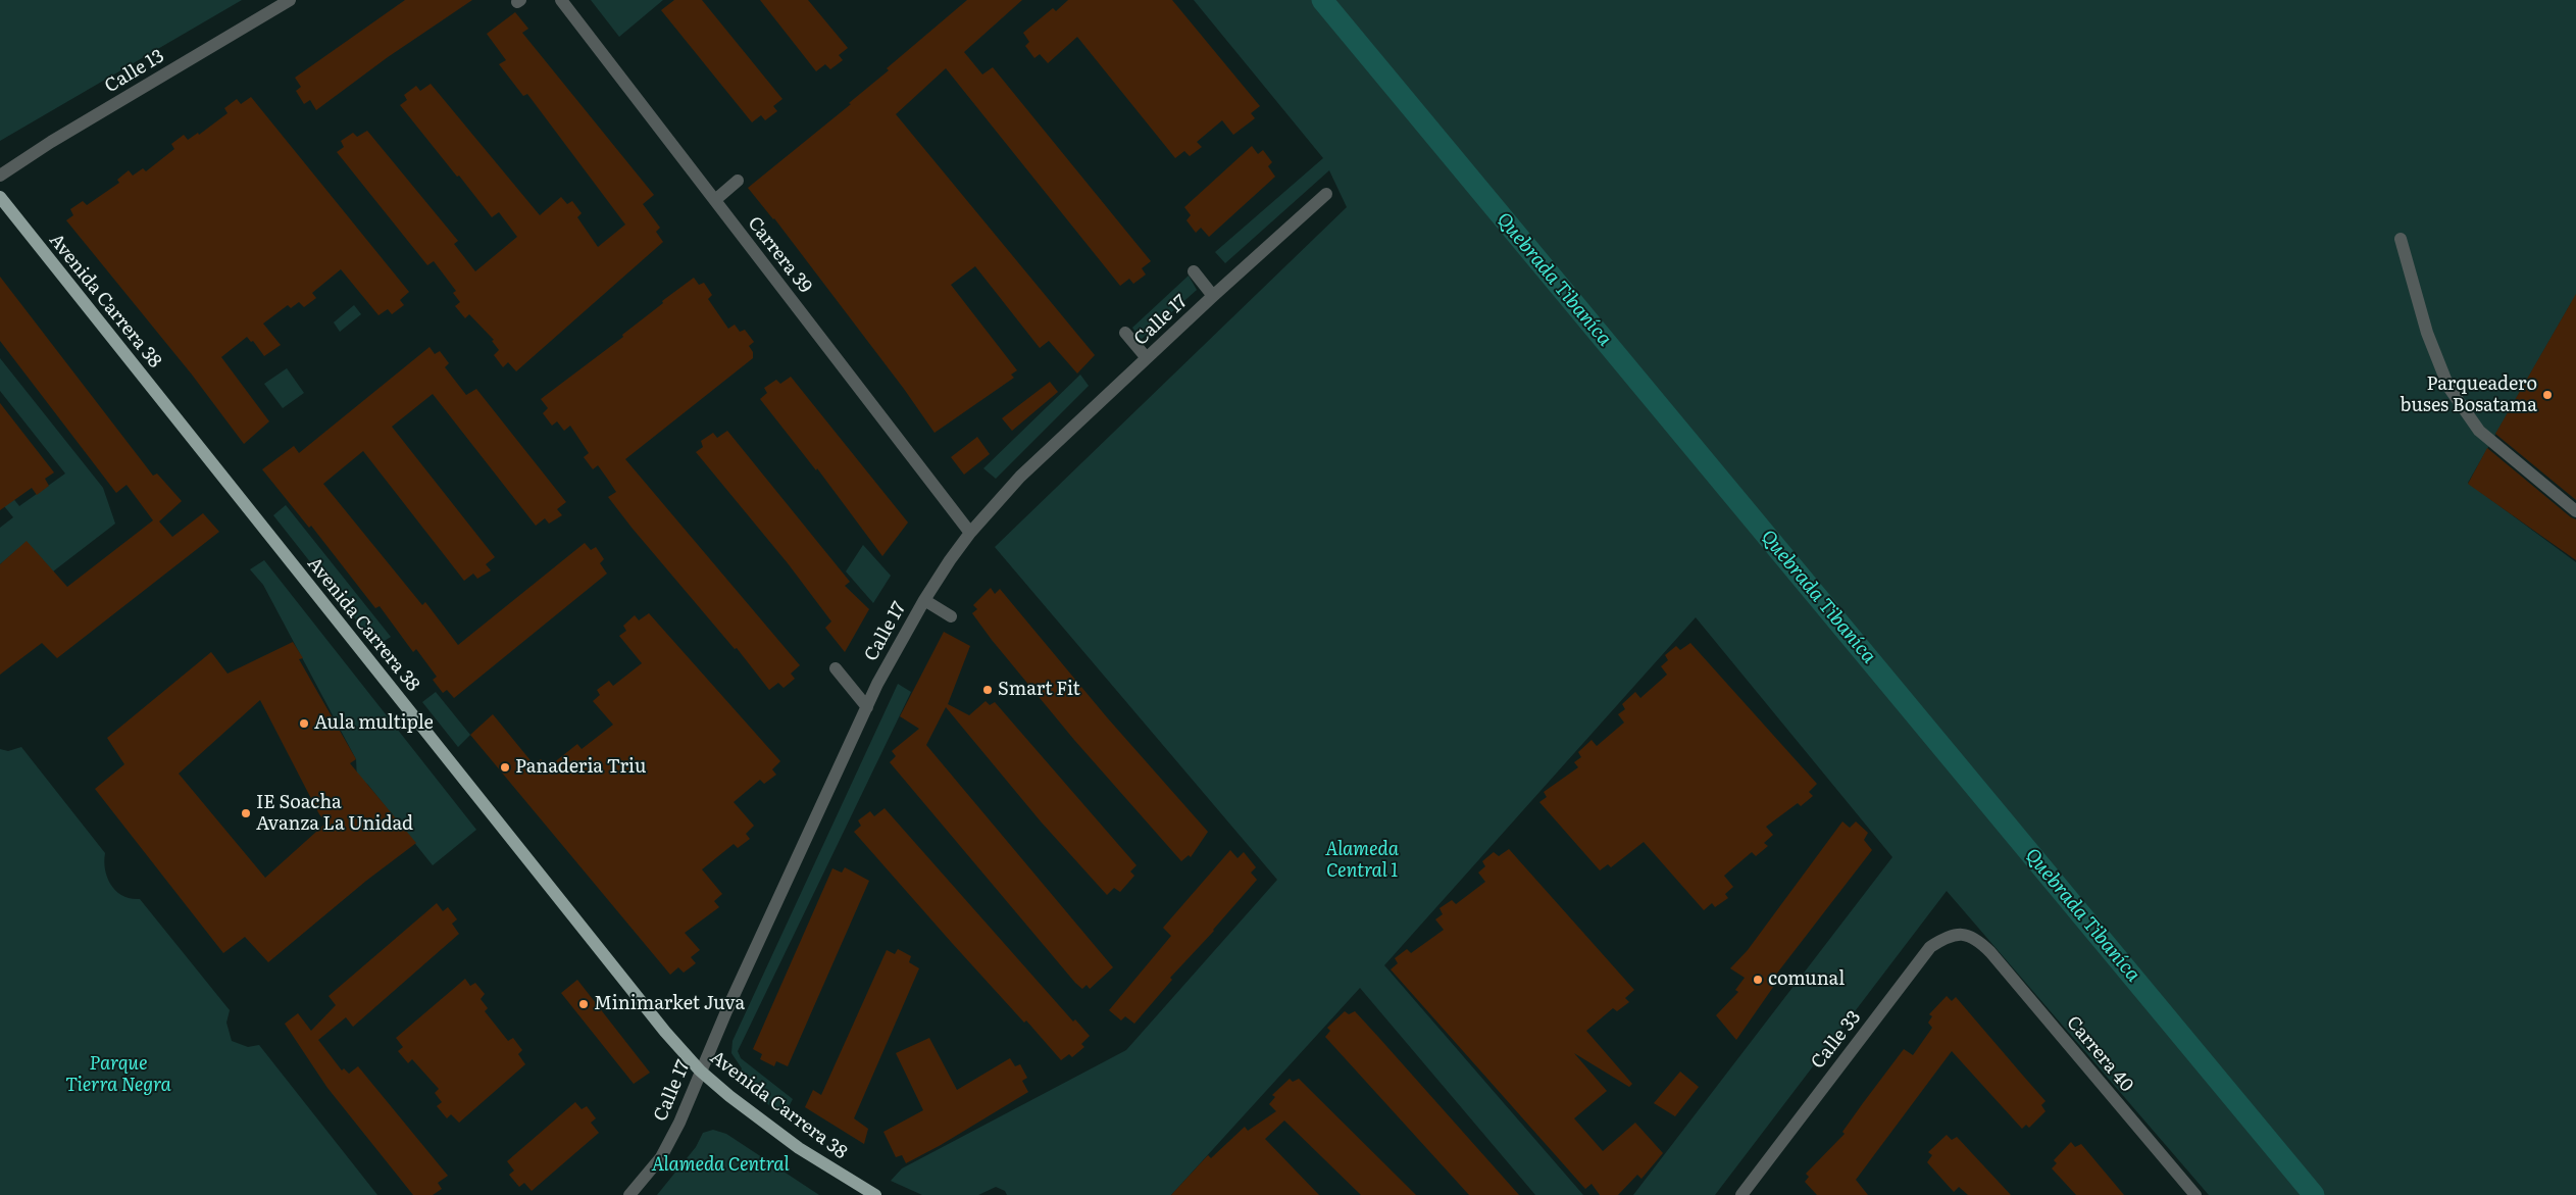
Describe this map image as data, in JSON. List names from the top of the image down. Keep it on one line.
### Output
{"streets":{"main road":["Avenida Carrera 38"],"street":["Calle 13","Carrera 39","Calle 17","Calle 33","Carrera 40"]},"crossings":[["Carrera 39","Calle 17"],["Avenida Carrera 38","Calle 17"],["Calle 33","Carrera 40"]],"water":["Quebrada Tibaníca"],"parks":["Alameda Central 1","Parque Tierra Negra","Alameda Central"],"places":["Parqueadero buses Bosatama","Smart Fit","Aula multiple","Panaderia Triu","IE Soacha Avanza La Unidad","comunal","Minimarket Juva"]}
